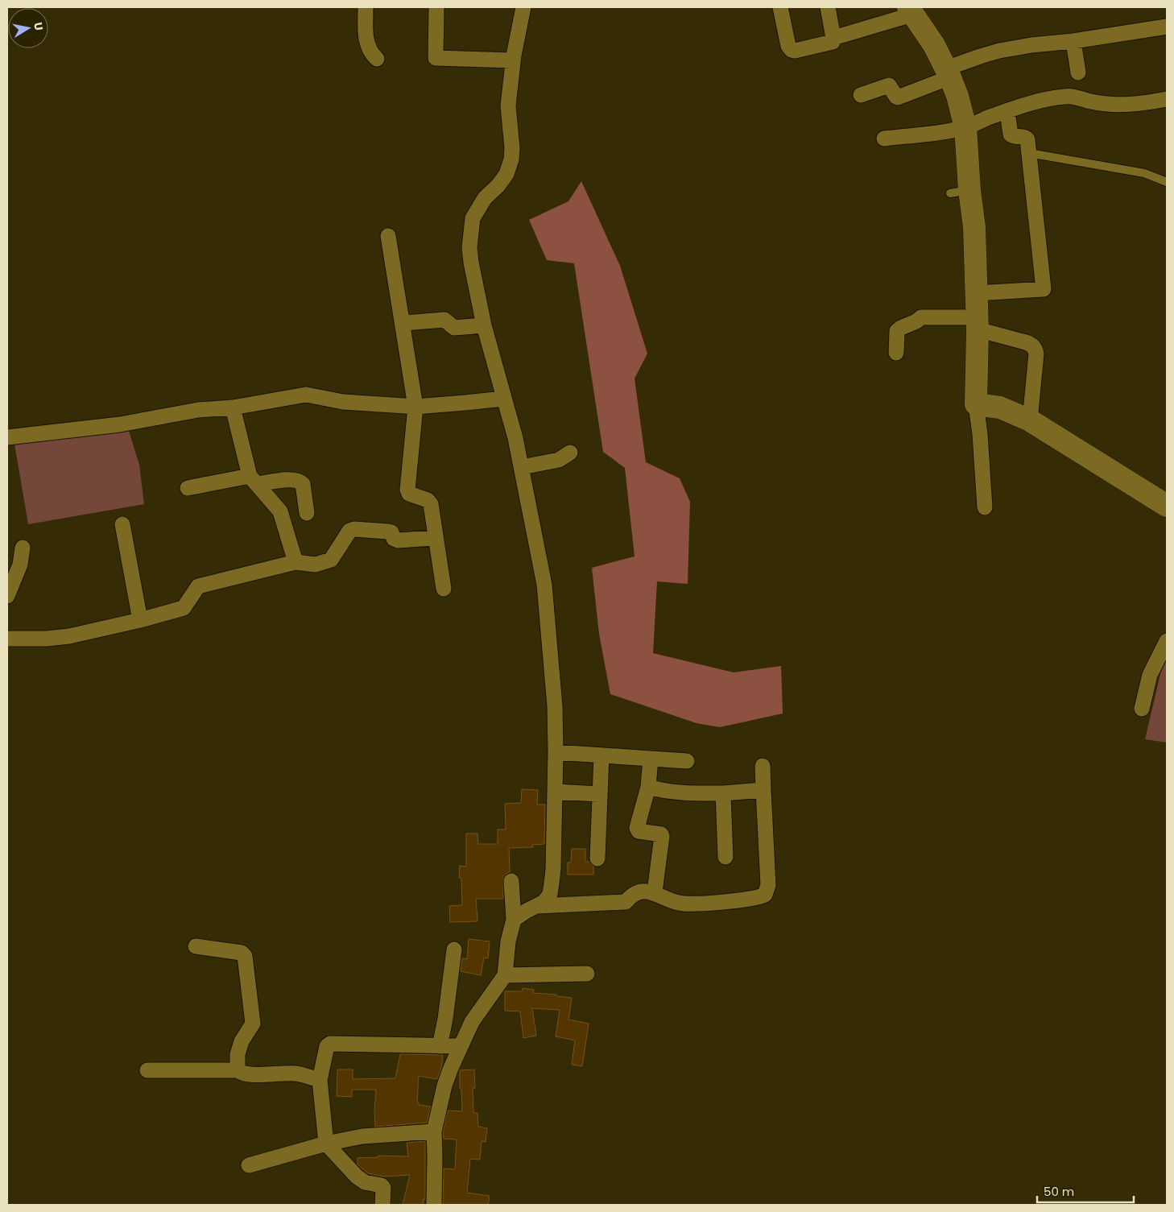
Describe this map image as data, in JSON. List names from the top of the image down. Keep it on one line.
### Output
{"scale_bar":"50 m","north":"right"}
